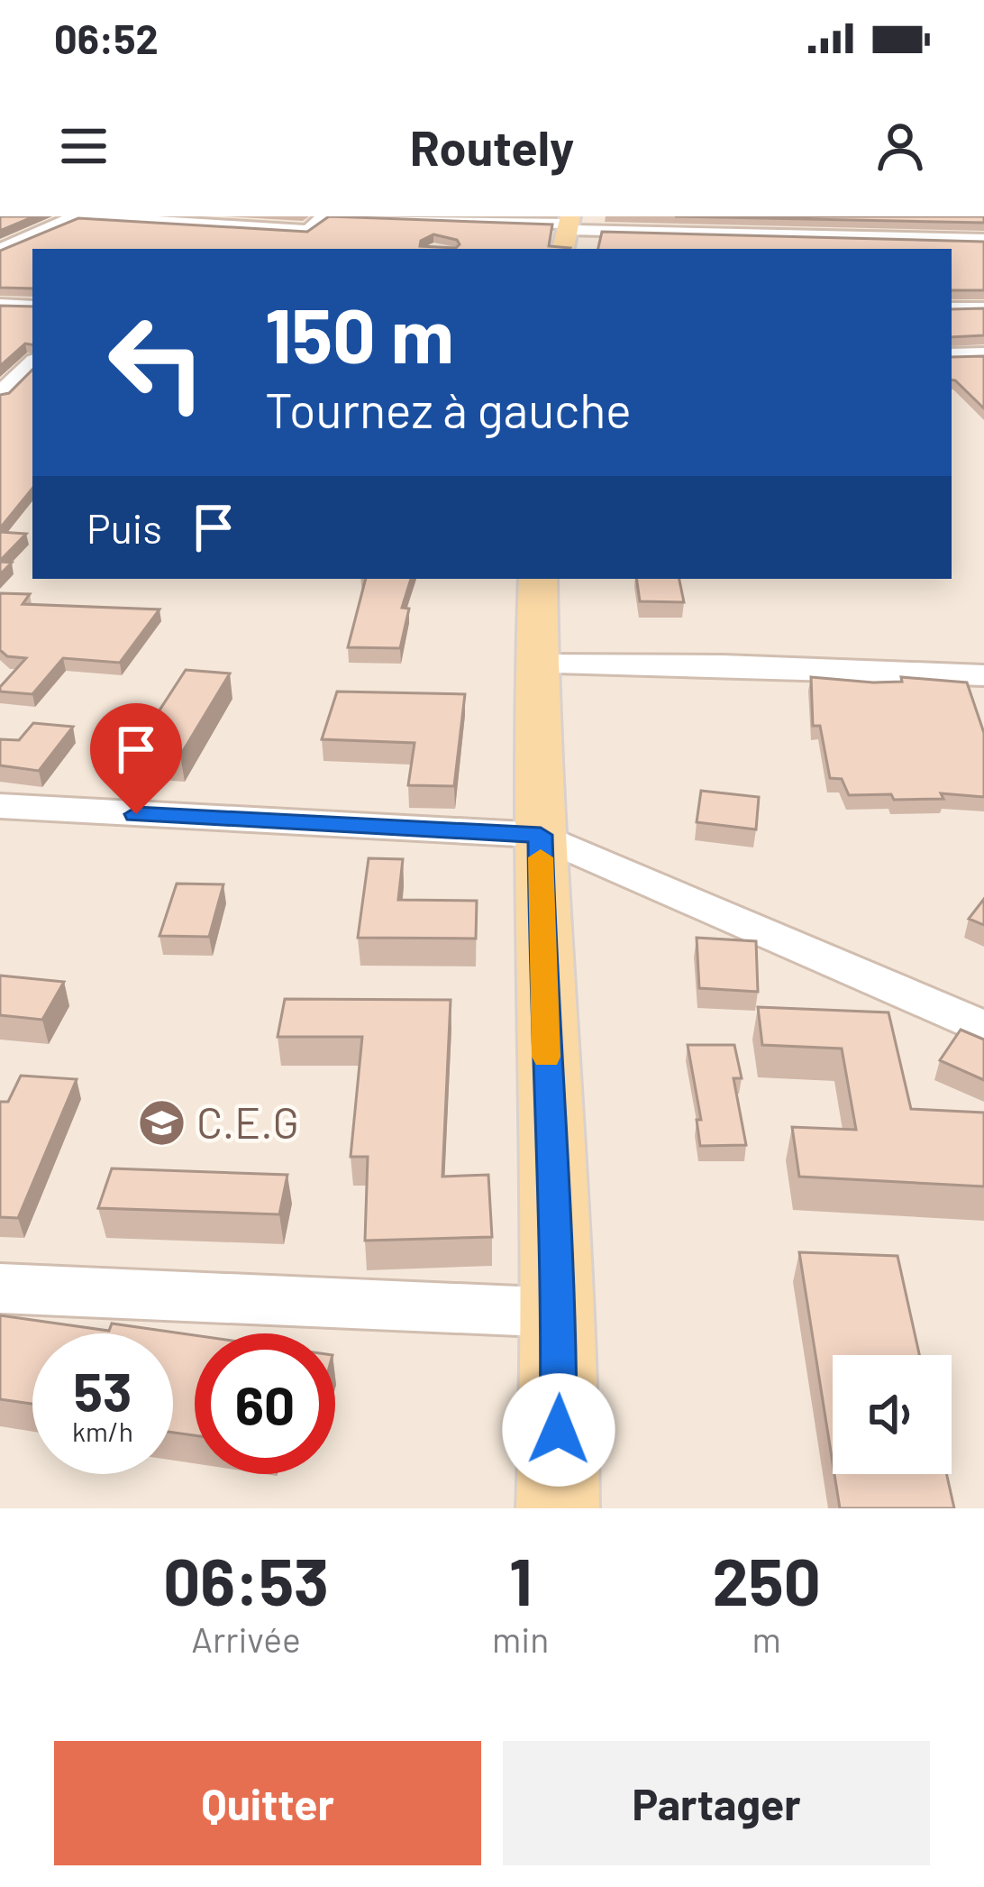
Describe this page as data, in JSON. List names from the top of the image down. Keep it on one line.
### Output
{"places":{"school or university":["C.E.G"]},"page":{"status":"06:52","header":"Routely","turn":["150 m","Tournez à gauche"],"then":"Puis","speed":"53 km/h","limit":"60","eta":["06:53","Arrivée","1","min","250","m"],"buttons":["Quitter","Partager"]}}
